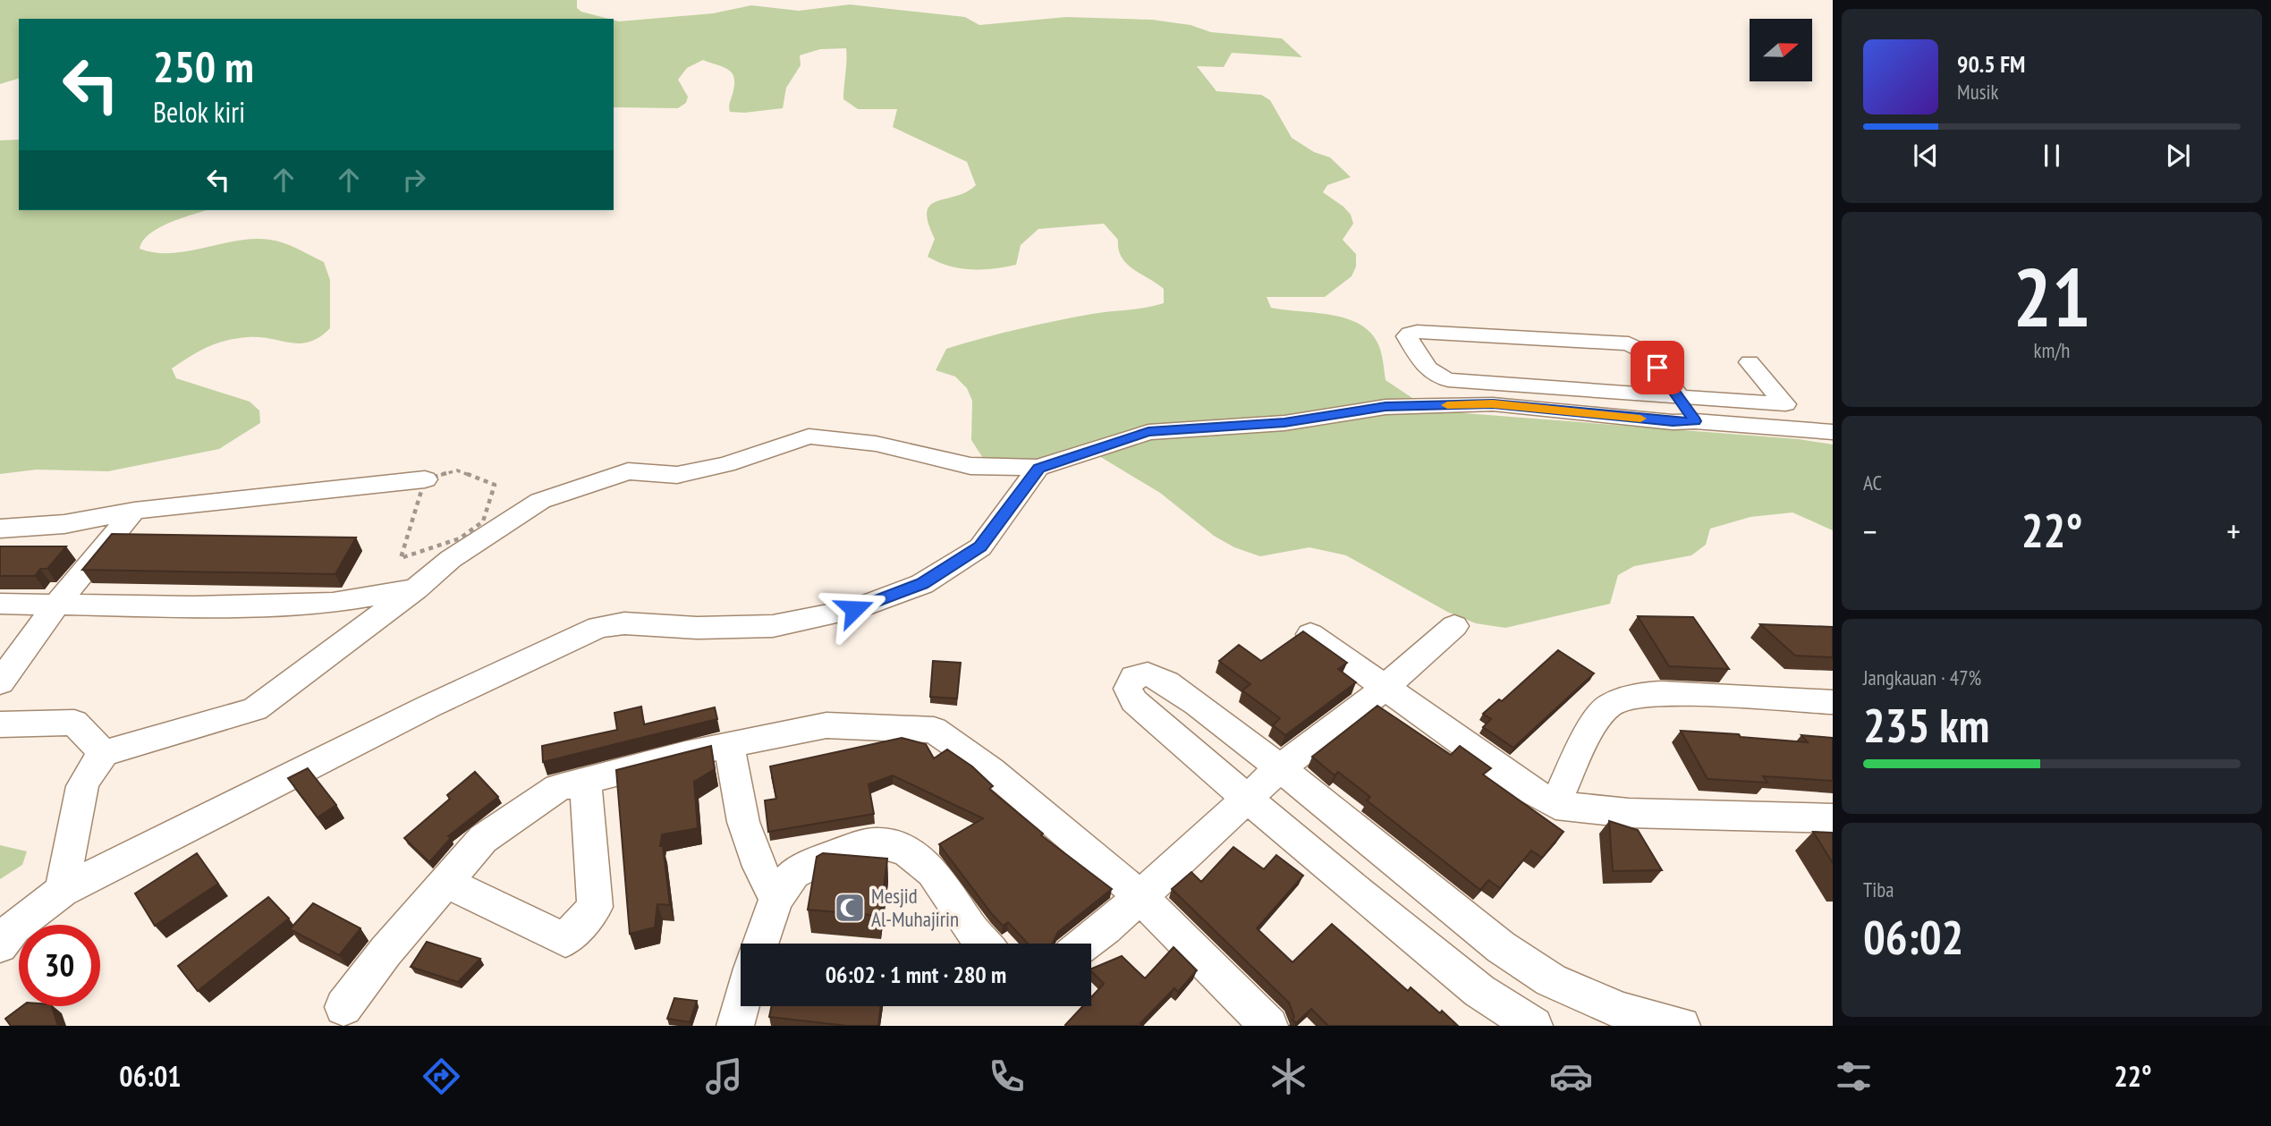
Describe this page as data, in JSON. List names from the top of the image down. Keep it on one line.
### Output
{"places":{"mosque":["Mesjid Al-Muhajirin"]},"north":"right","page":{"turn":["250 m","Belok kiri"],"song":["90.5 FM","Musik"],"tile":[["21","km/h"],"AC",["Jangkauan · 47%","235 km"],["Tiba","06:02"]],"heat":["−","22°","+"],"limit":"30","trip":"06:02 · 1 mnt · 280 m","tabs":["06:01","22°"]}}
